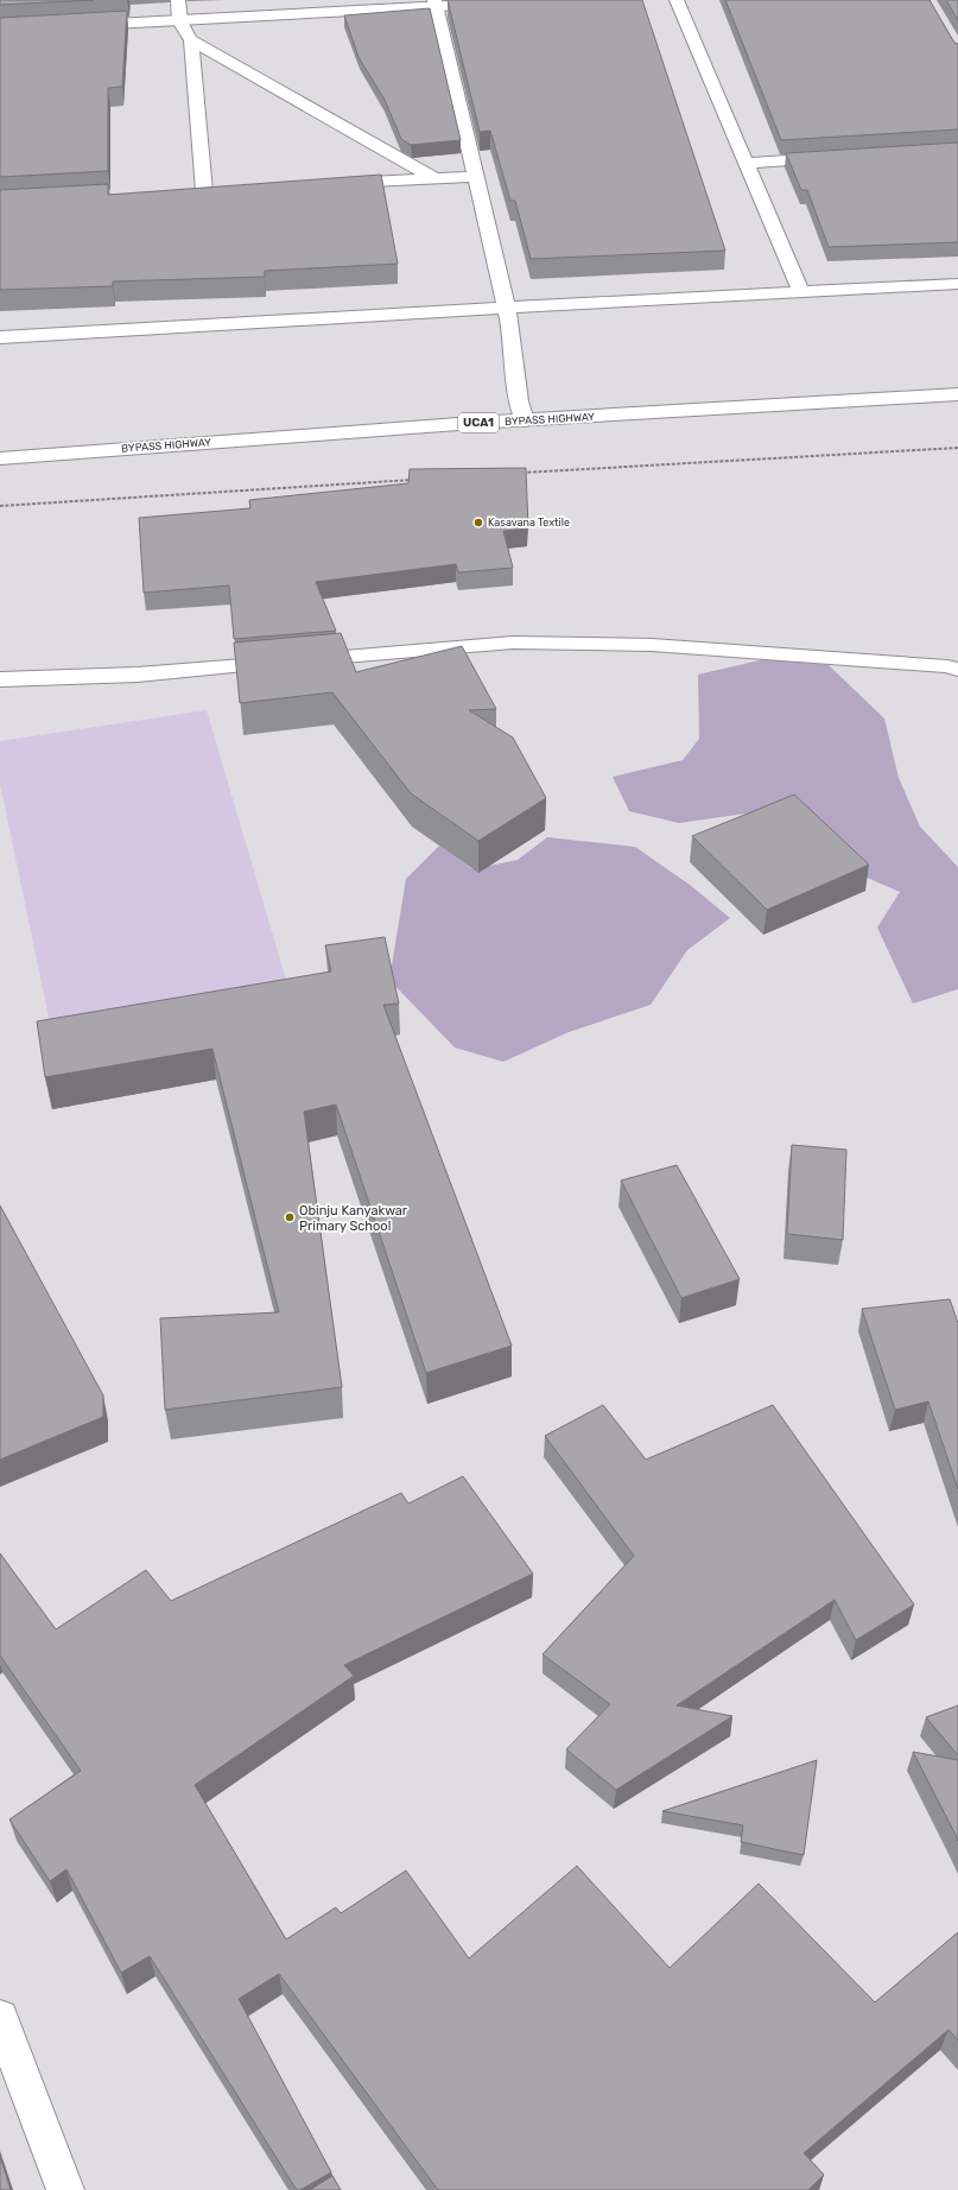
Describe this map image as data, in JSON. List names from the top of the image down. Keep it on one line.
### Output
{"streets":{"street":["BYPASS HIGHWAY","UCA1"]},"places":["Kasavana Textile","Obinju Kanyakwar Primary School"]}
